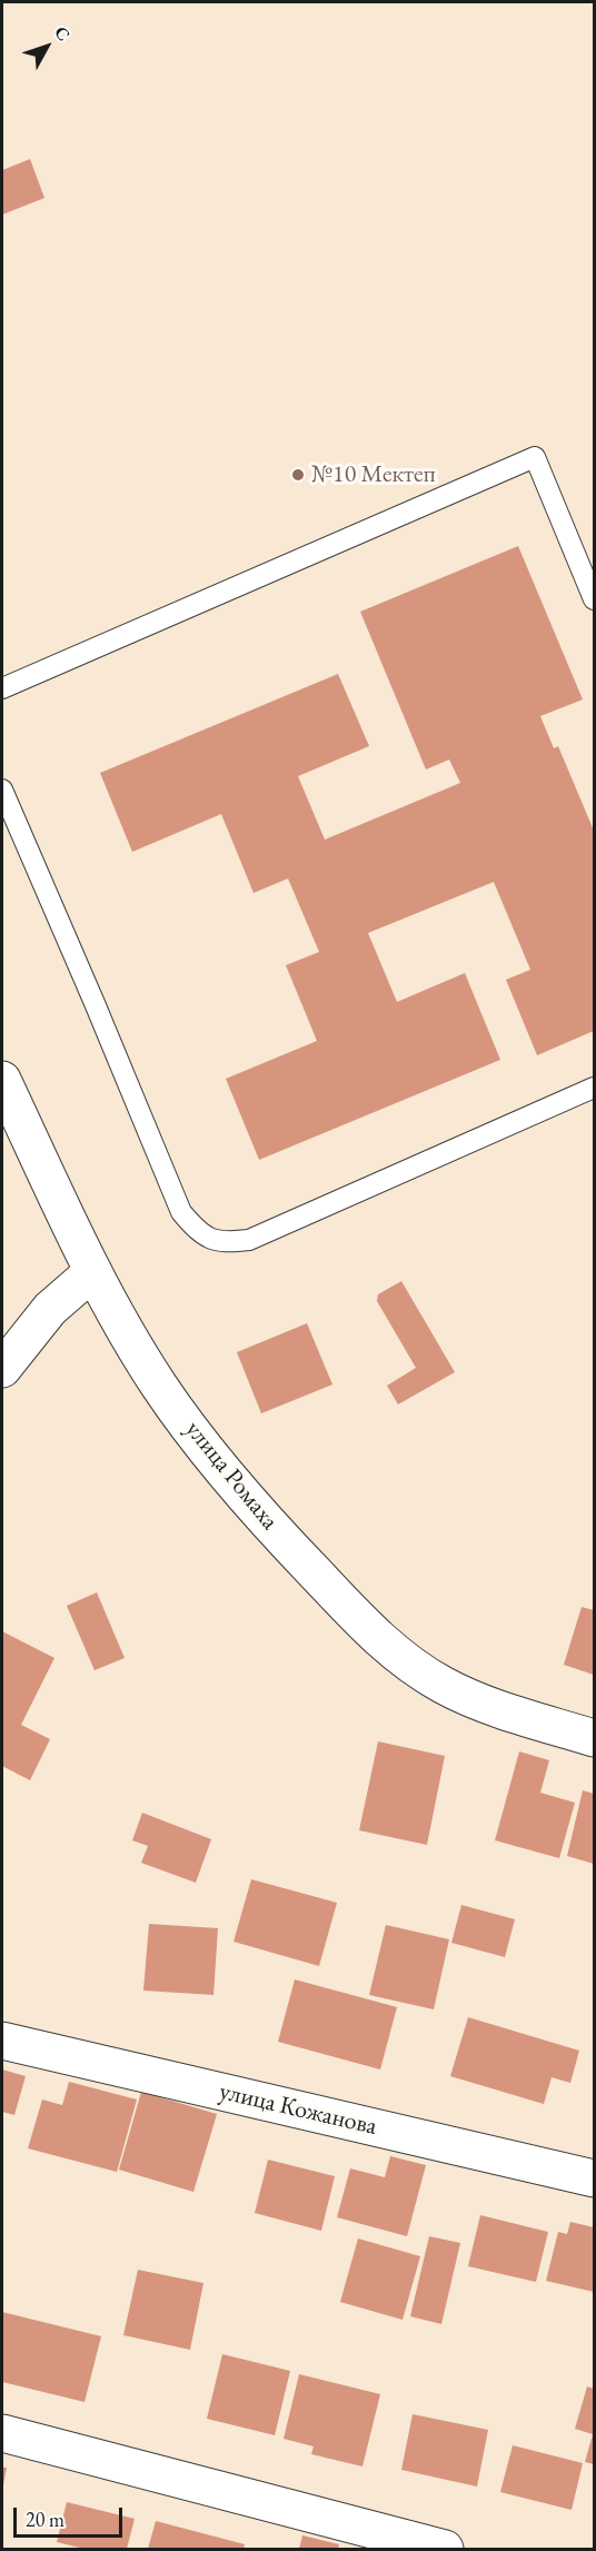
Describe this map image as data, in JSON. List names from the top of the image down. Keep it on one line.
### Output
{"streets":{"street":["улица Ромаха","улица Кожанова"]},"places":["№10 Мектеп"],"scale_bar":"20 m","north":"top right"}
